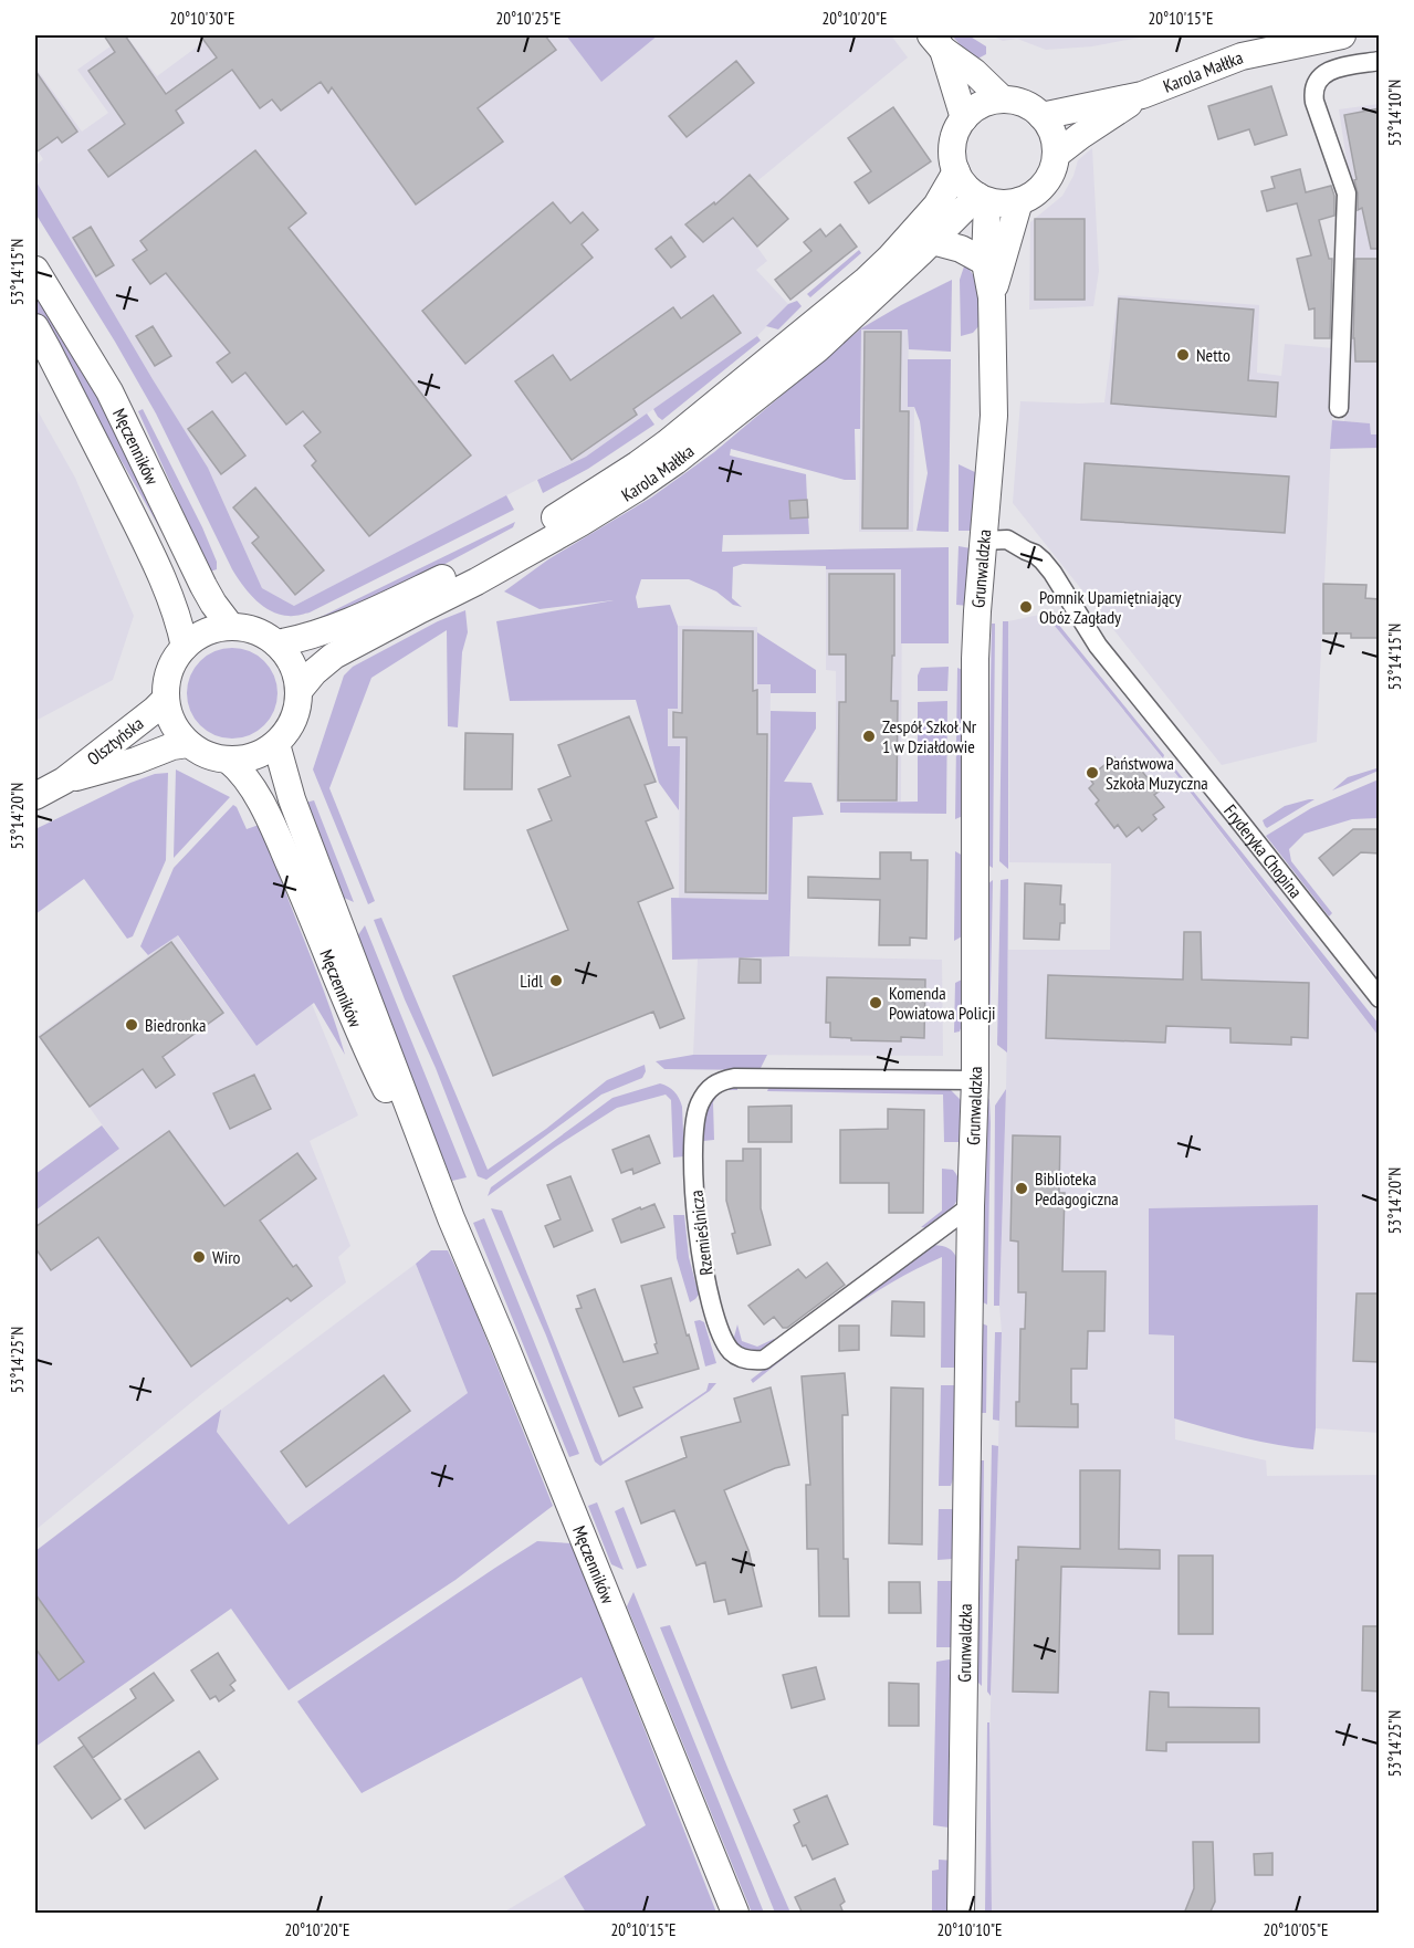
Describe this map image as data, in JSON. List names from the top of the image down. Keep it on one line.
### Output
{"streets":{"main road":["Karola Małłka","Męczenników","Grunwaldzka","Olsztyńska"],"street":["Fryderyka Chopina","Rzemieślnicza"]},"crossings":[["Karola Małłka","Męczenników"],["Karola Małłka","Grunwaldzka"],["Karola Małłka","Olsztyńska"],["Męczenników","Olsztyńska"],["Grunwaldzka","Fryderyka Chopina"],["Grunwaldzka","Rzemieślnicza"]],"places":["Netto","Pomnik Upamiętniający Obóz Zagłady","Zespół Szkoł Nr 1 w Działdowie","Państwowa Szkoła Muzyczna","Lidl","Komenda Powiatowa Policji","Biedronka","Biblioteka Pedagogiczna","Wiro"],"coordinates":["20°10'30\"E","20°10'25\"E","20°10'20\"E","20°10'15\"E","53°14'10\"N","53°14'15\"N","53°14'20\"N","53°14'25\"N","20°10'10\"E","20°10'05\"E"]}
